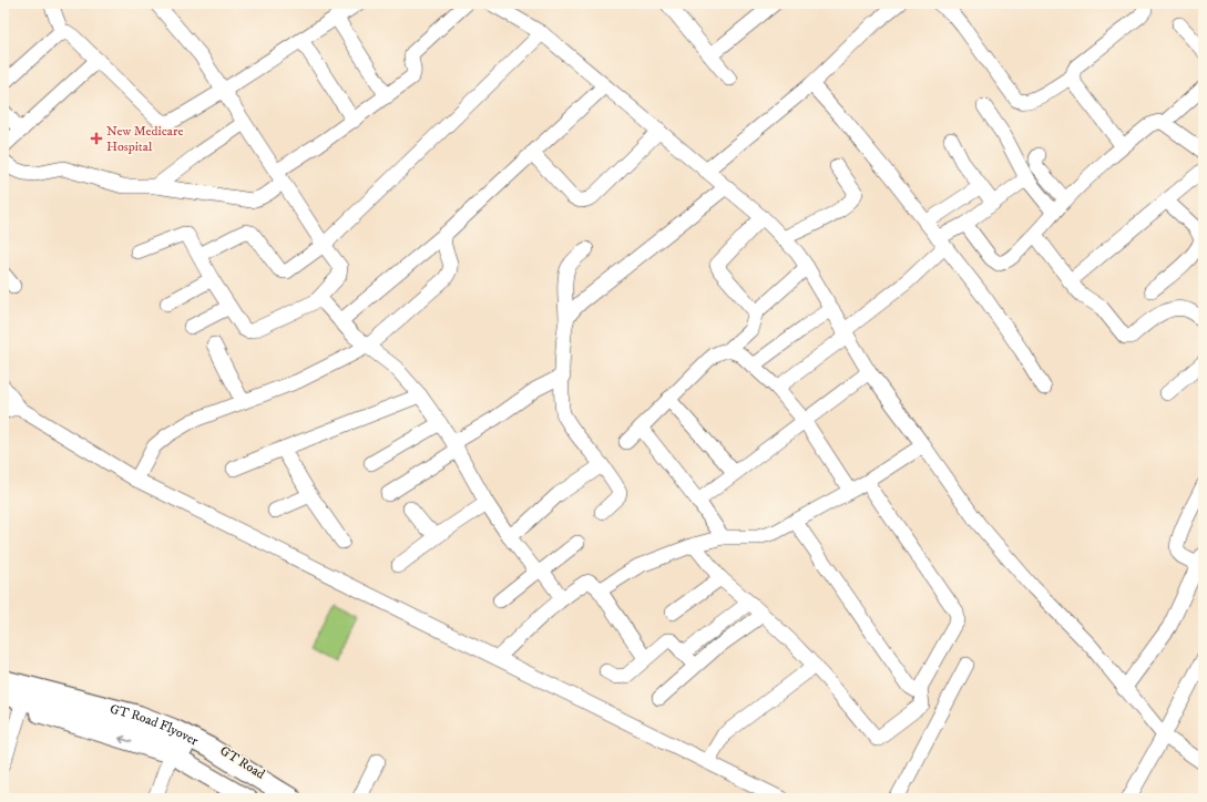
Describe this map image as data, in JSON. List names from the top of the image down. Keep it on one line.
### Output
{"streets":{"highway":["GT Road Flyover"],"main road":["GT Road"]},"places":{"health":["New Medicare Hospital"]}}
